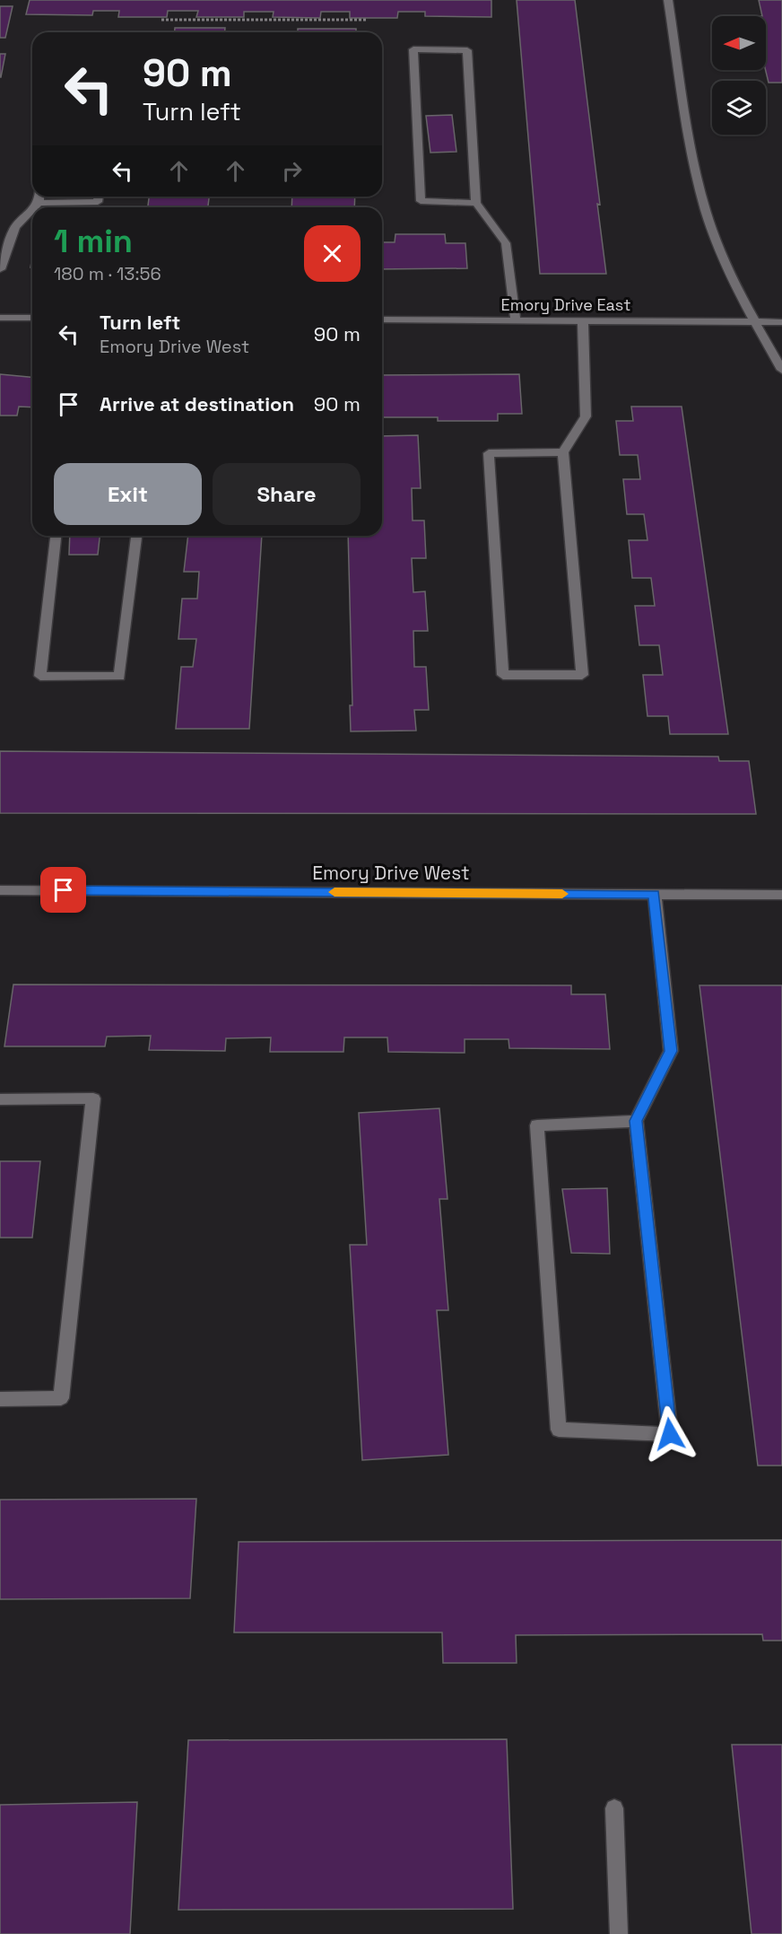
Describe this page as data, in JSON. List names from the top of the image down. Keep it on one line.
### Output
{"streets":{"street":["Emory Drive East","Emory Drive West"]},"north":"left","page":{"turn":["90 m","Turn left"],"heading":["1 min","180 m · 13:56"],"list":[{"name":"Turn left","note":"Emory Drive West","value":"90 m"},{"name":"Arrive at destination","value":"90 m"}],"buttons":["Exit","Share"]}}
